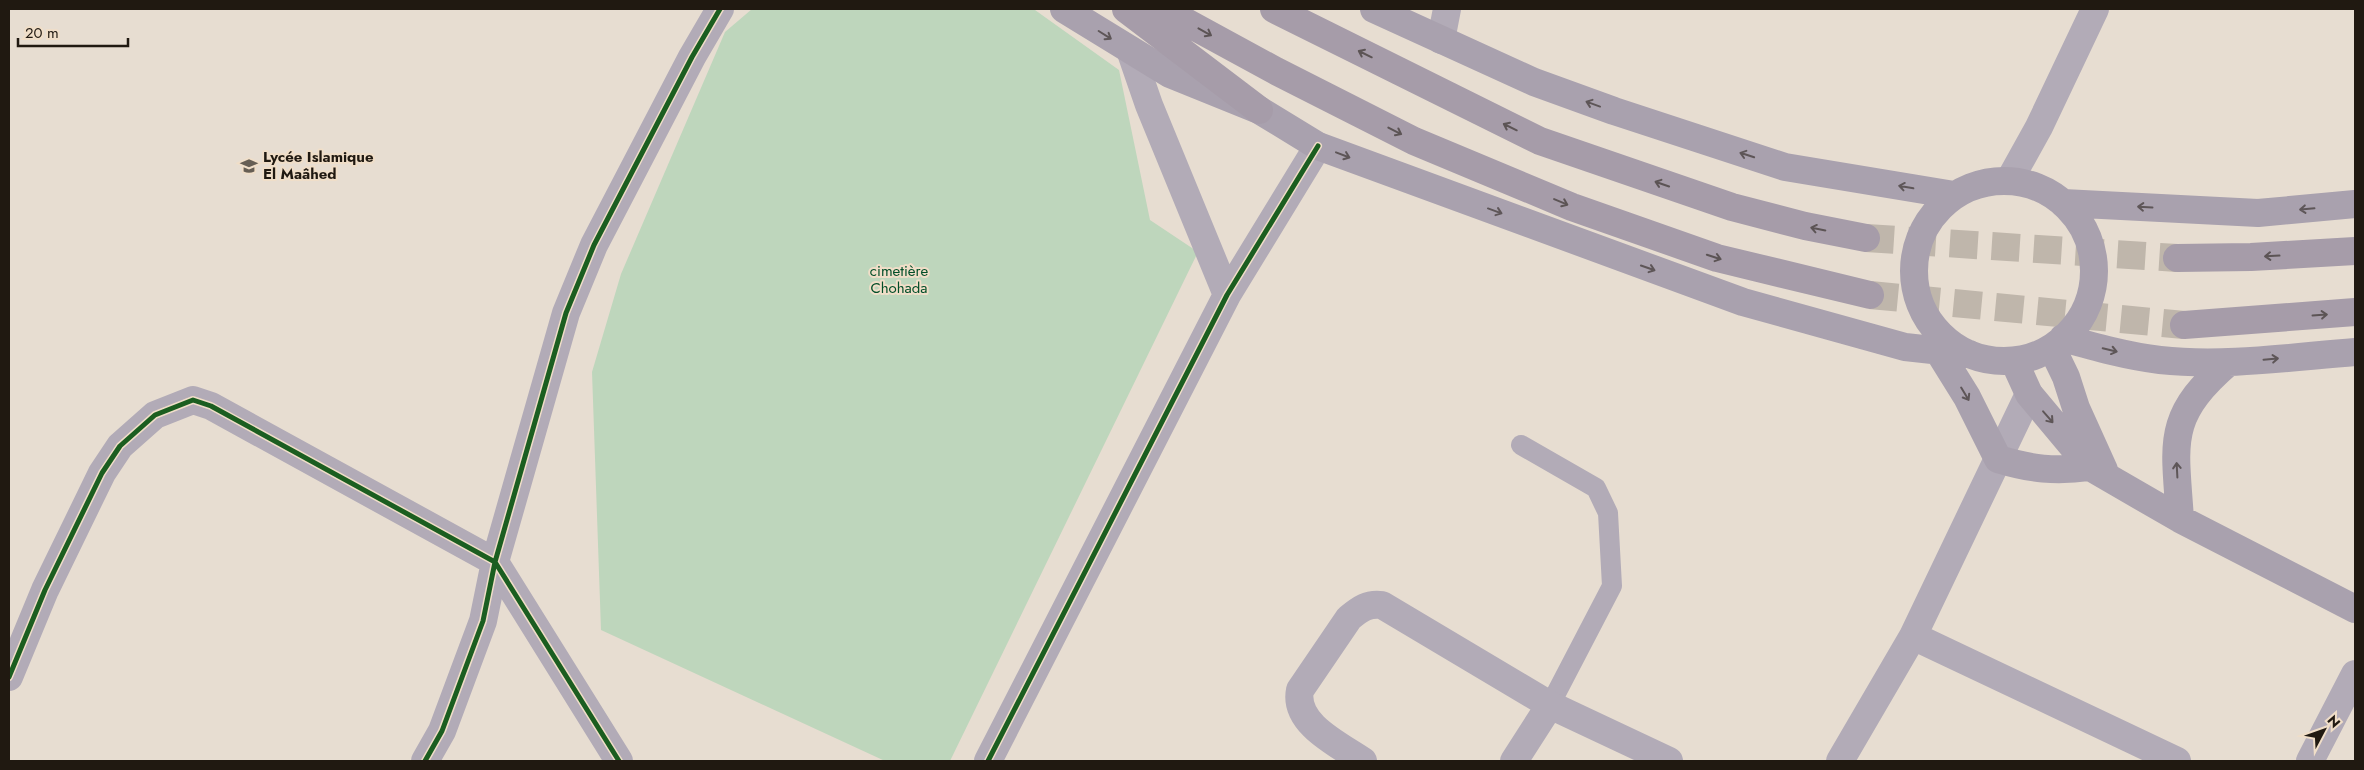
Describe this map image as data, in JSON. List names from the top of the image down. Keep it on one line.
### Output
{"parks":["cimetière Chohada"],"places":{"school or university":["Lycée Islamique El Maâhed"]},"scale_bar":"20 m","north":"top right"}
